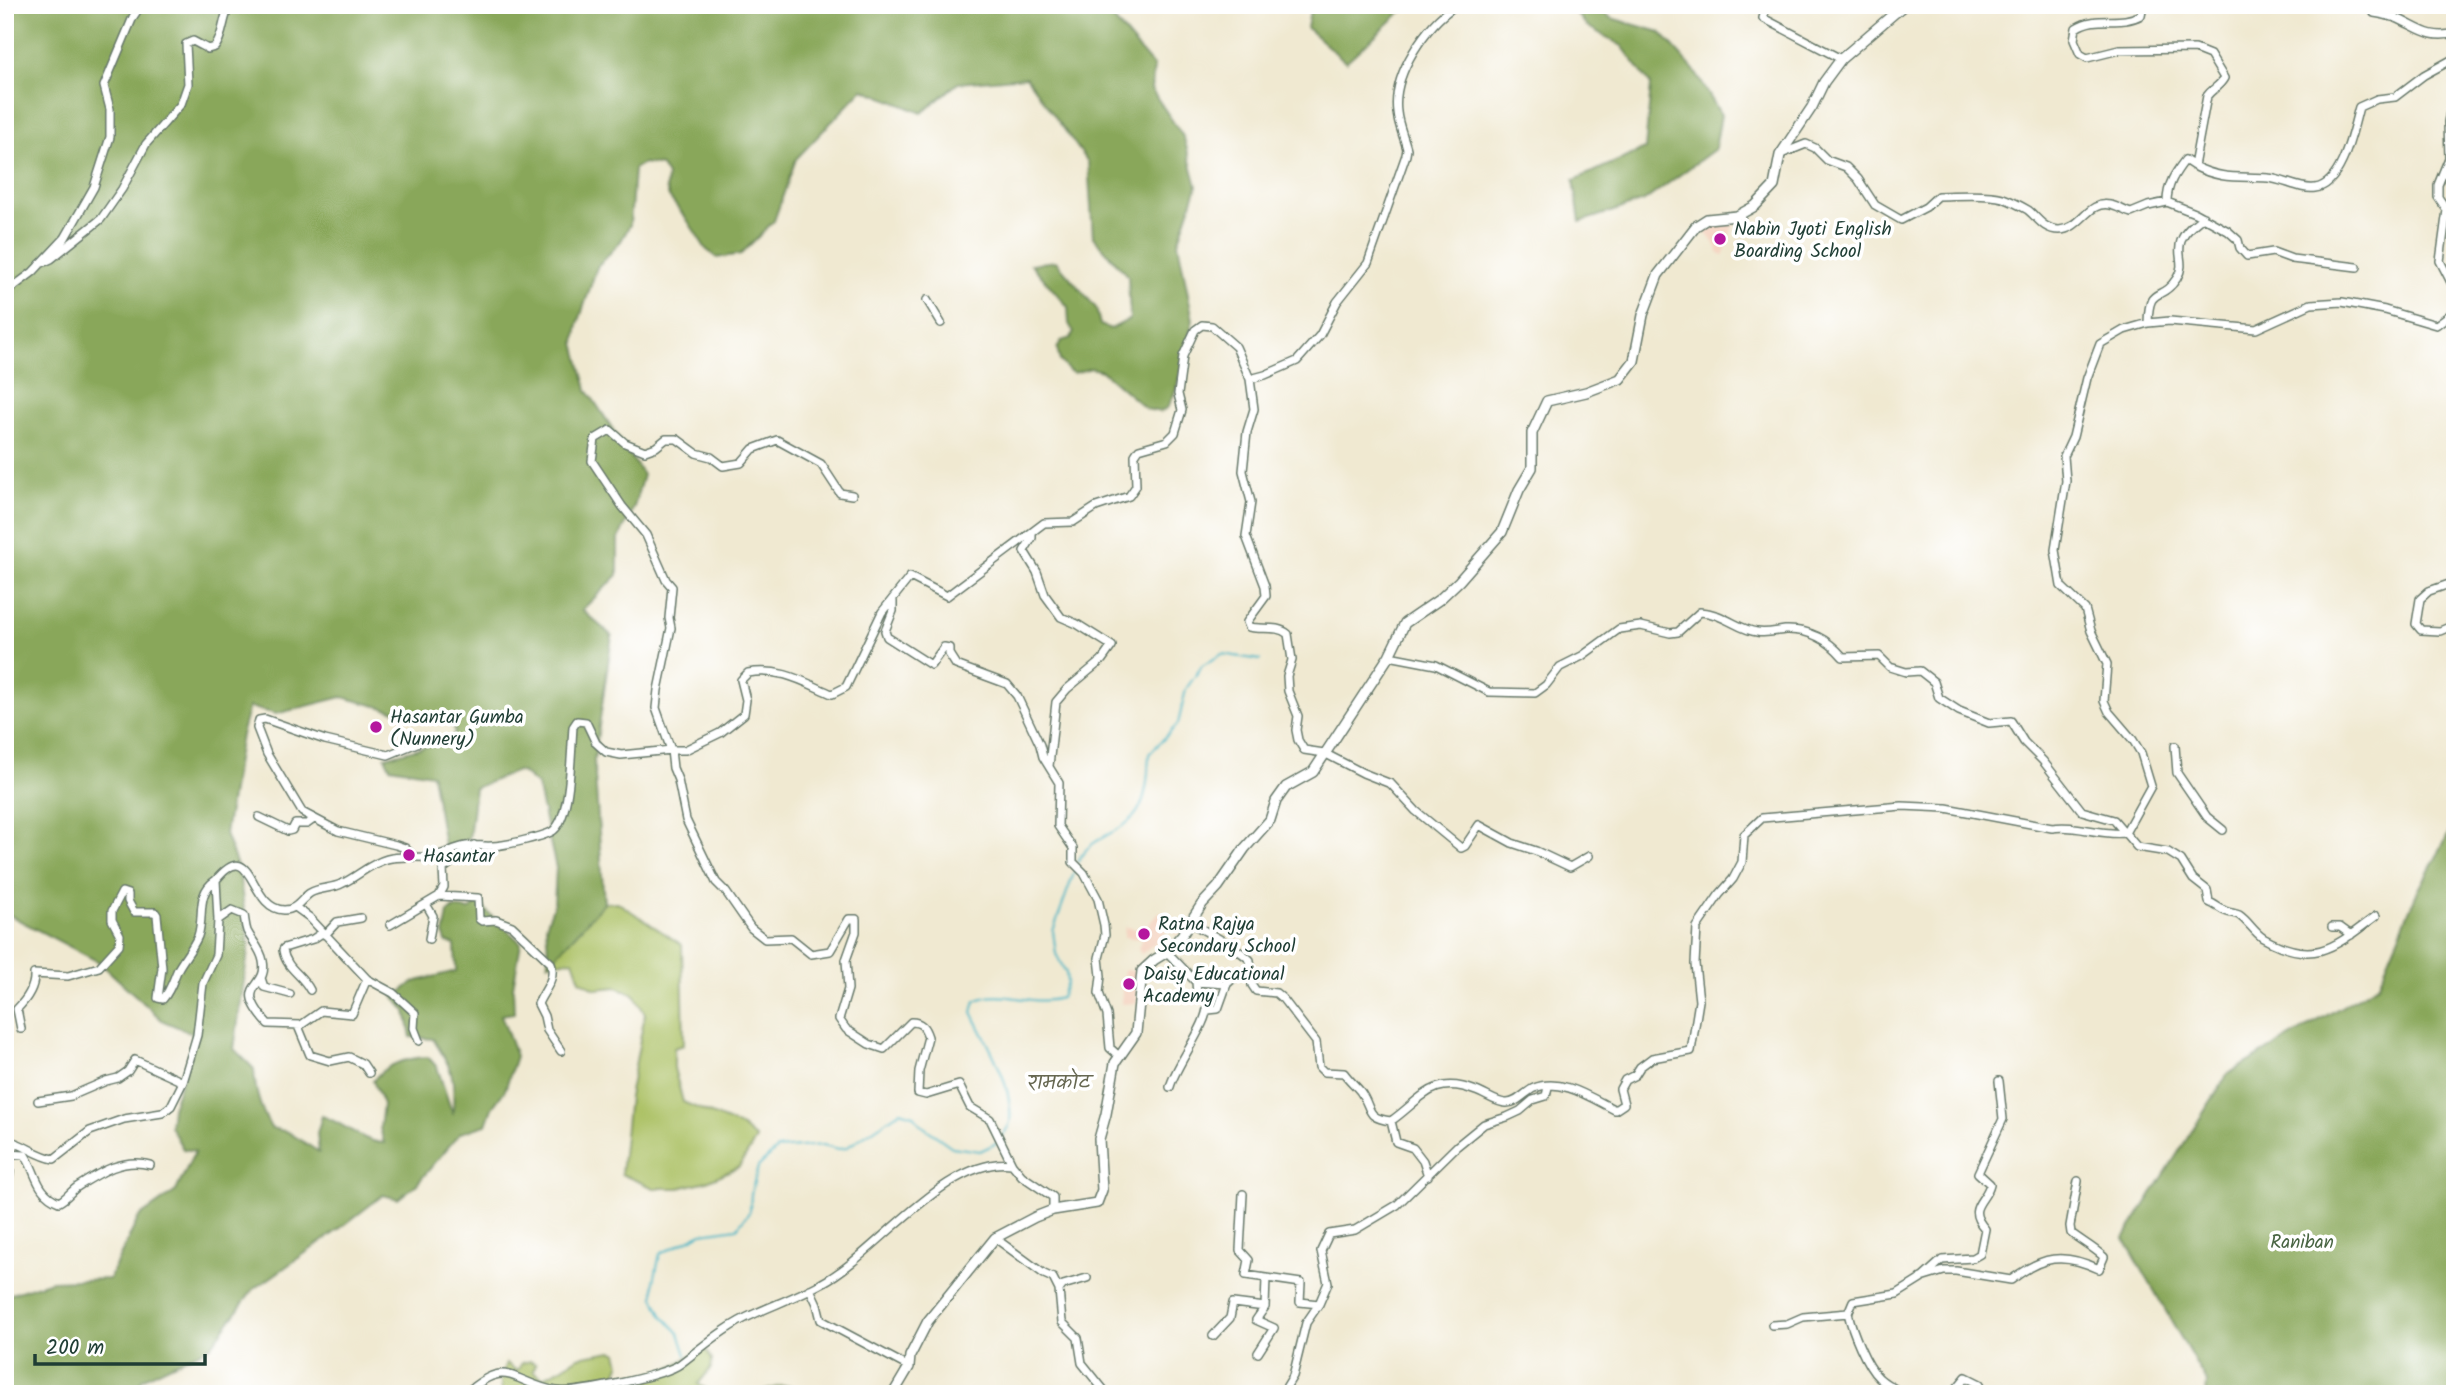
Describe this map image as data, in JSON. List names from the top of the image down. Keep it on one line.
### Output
{"districts":["रामकोट"],"parks":["Raniban"],"places":["Nabin Jyoti English Boarding School","Hasantar Gumba (Nunnery)","Hasantar","Ratna Rajya Secondary School","Daisy Educational Academy"],"scale_bar":"200 m"}
